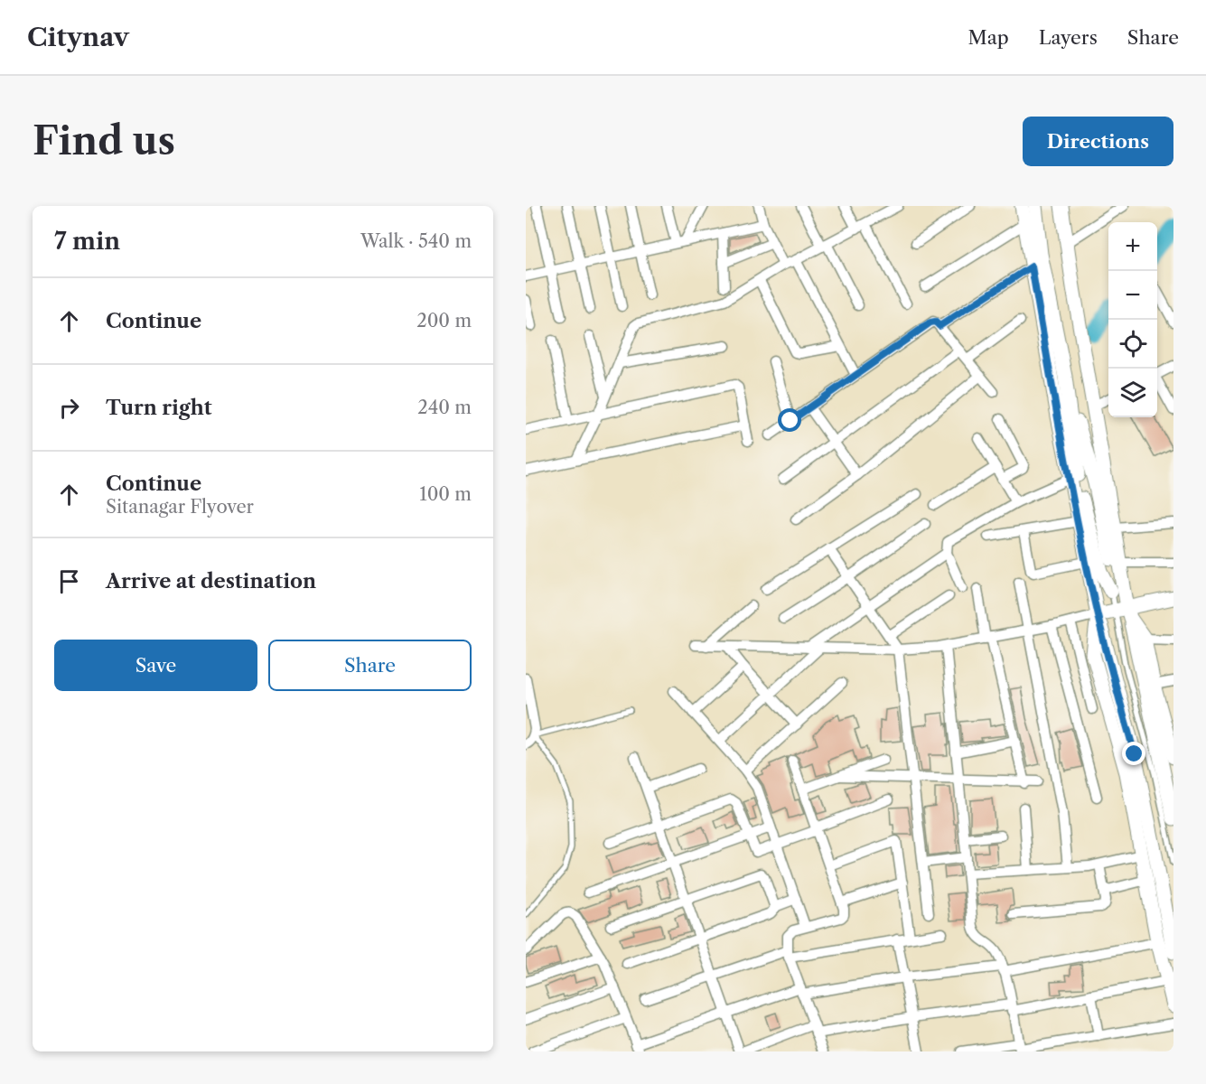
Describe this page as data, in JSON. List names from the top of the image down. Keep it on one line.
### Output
{"page":{"header":"Citynav","nav":["Map","Layers","Share"],"buttons":["Directions",["Save","Share"]],"title":"Find us","heading":["7 min","Walk · 540 m"],"map_buttons":["+","−"],"list":[["Continue","200 m"],["Turn right","240 m"],["Continue","Sitanagar Flyover","100 m"],"Arrive at destination"]}}
